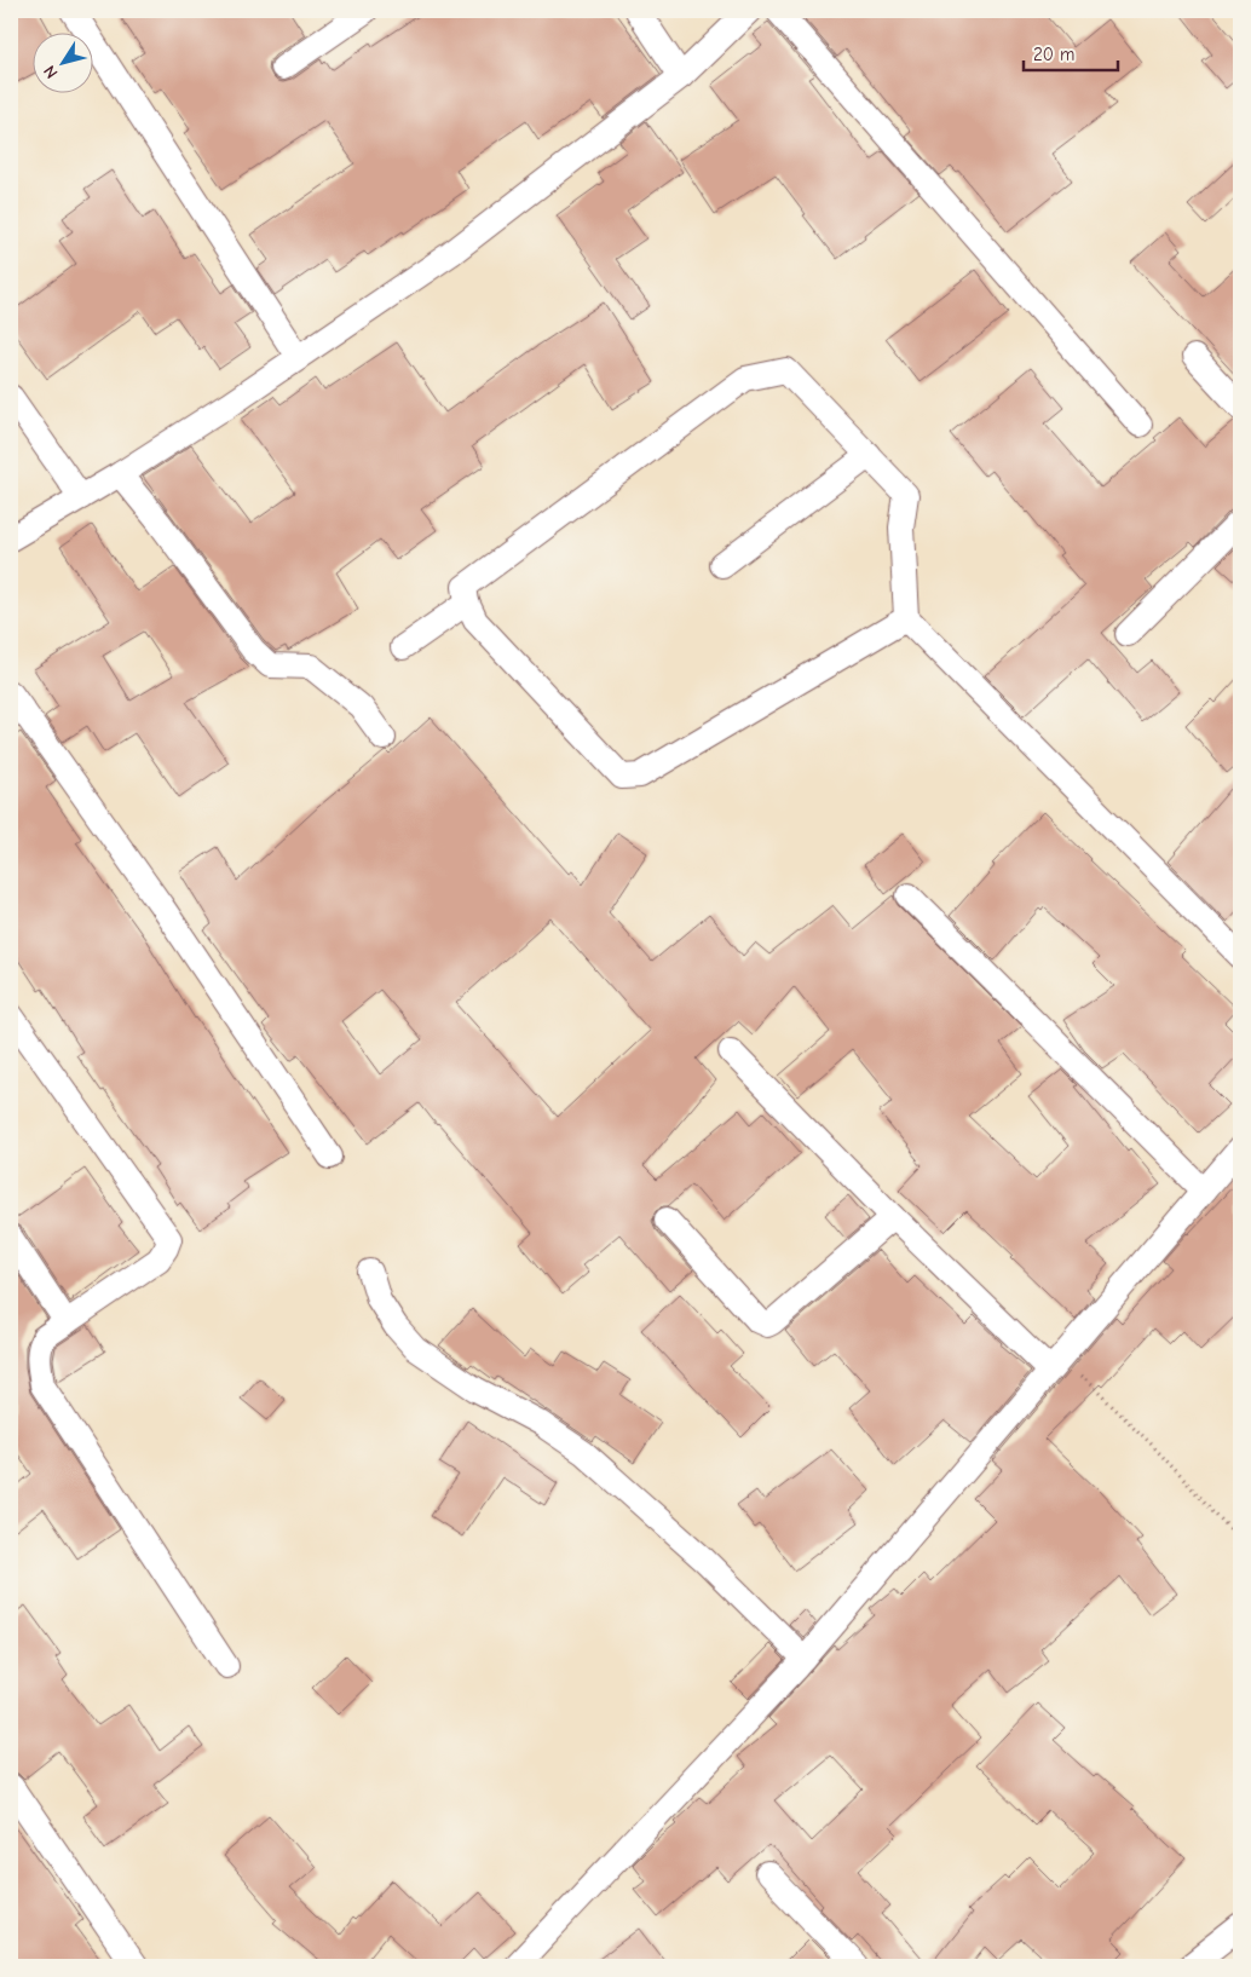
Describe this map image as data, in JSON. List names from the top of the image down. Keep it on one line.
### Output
{"scale_bar":"20 m","north":"bottom left"}
